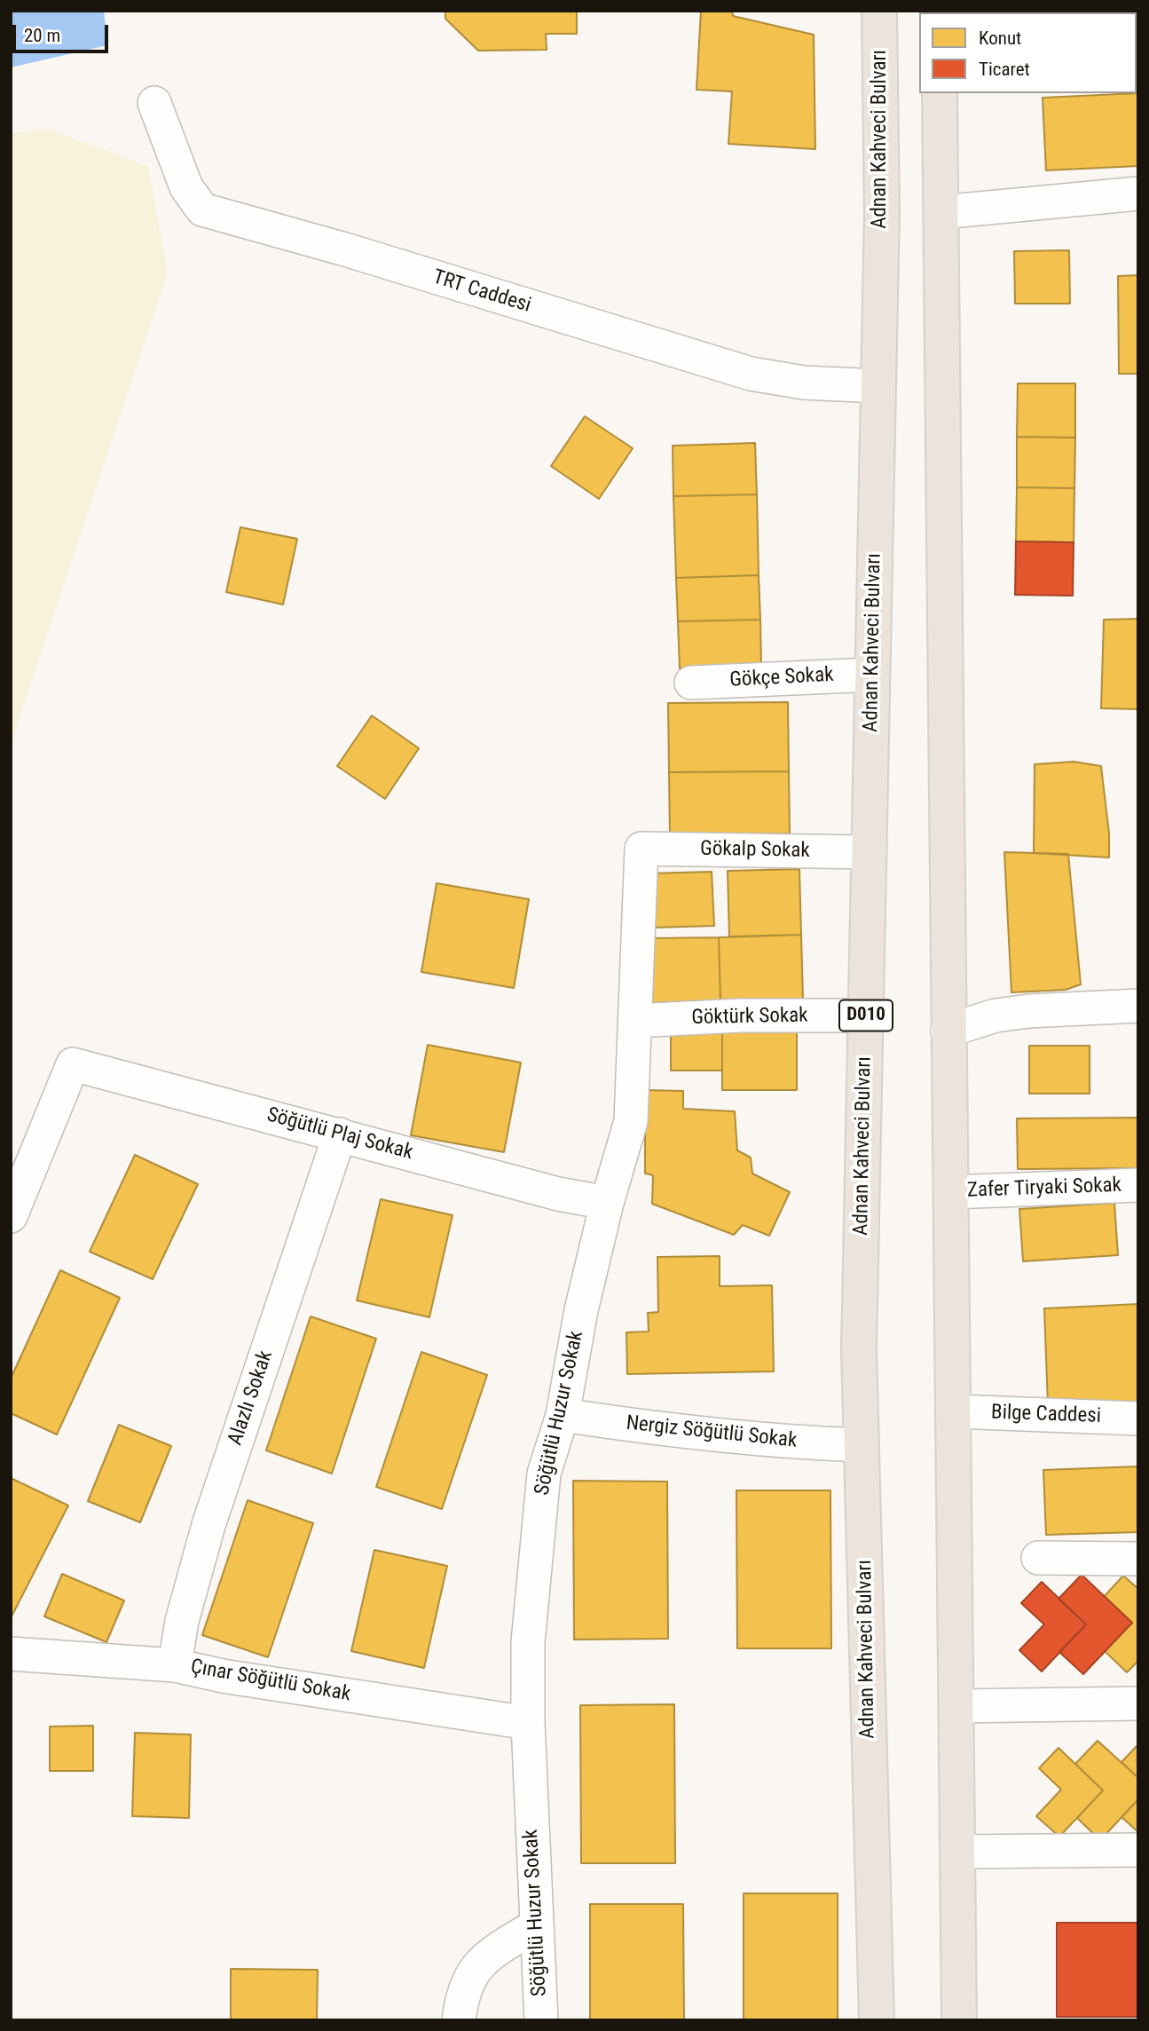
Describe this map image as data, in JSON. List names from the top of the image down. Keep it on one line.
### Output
{"streets":{"highway":["Adnan Kahveci Bulvarı","D010"],"street":["TRT Caddesi","Gökçe Sokak","Gökalp Sokak","Göktürk Sokak","Söğütlü Plaj Sokak","Zafer Tiryaki Sokak","Alazlı Sokak","Söğütlü Huzur Sokak","Bilge Caddesi","Nergiz Söğütlü Sokak","Çınar Söğütlü Sokak"]},"crossings":[["Adnan Kahveci Bulvarı","TRT Caddesi"],["Adnan Kahveci Bulvarı","Gökçe Sokak"],["Adnan Kahveci Bulvarı","Gökalp Sokak"],["Adnan Kahveci Bulvarı","Göktürk Sokak"],["Adnan Kahveci Bulvarı","Nergiz Söğütlü Sokak"],["Gökalp Sokak","Söğütlü Huzur Sokak"],["Göktürk Sokak","Söğütlü Huzur Sokak"],["Söğütlü Plaj Sokak","Alazlı Sokak"],["Söğütlü Plaj Sokak","Söğütlü Huzur Sokak"],["Alazlı Sokak","Çınar Söğütlü Sokak"],["Söğütlü Huzur Sokak","Nergiz Söğütlü Sokak"],["Söğütlü Huzur Sokak","Çınar Söğütlü Sokak"]],"legend":["Konut","Ticaret"],"scale_bar":"20 m"}
